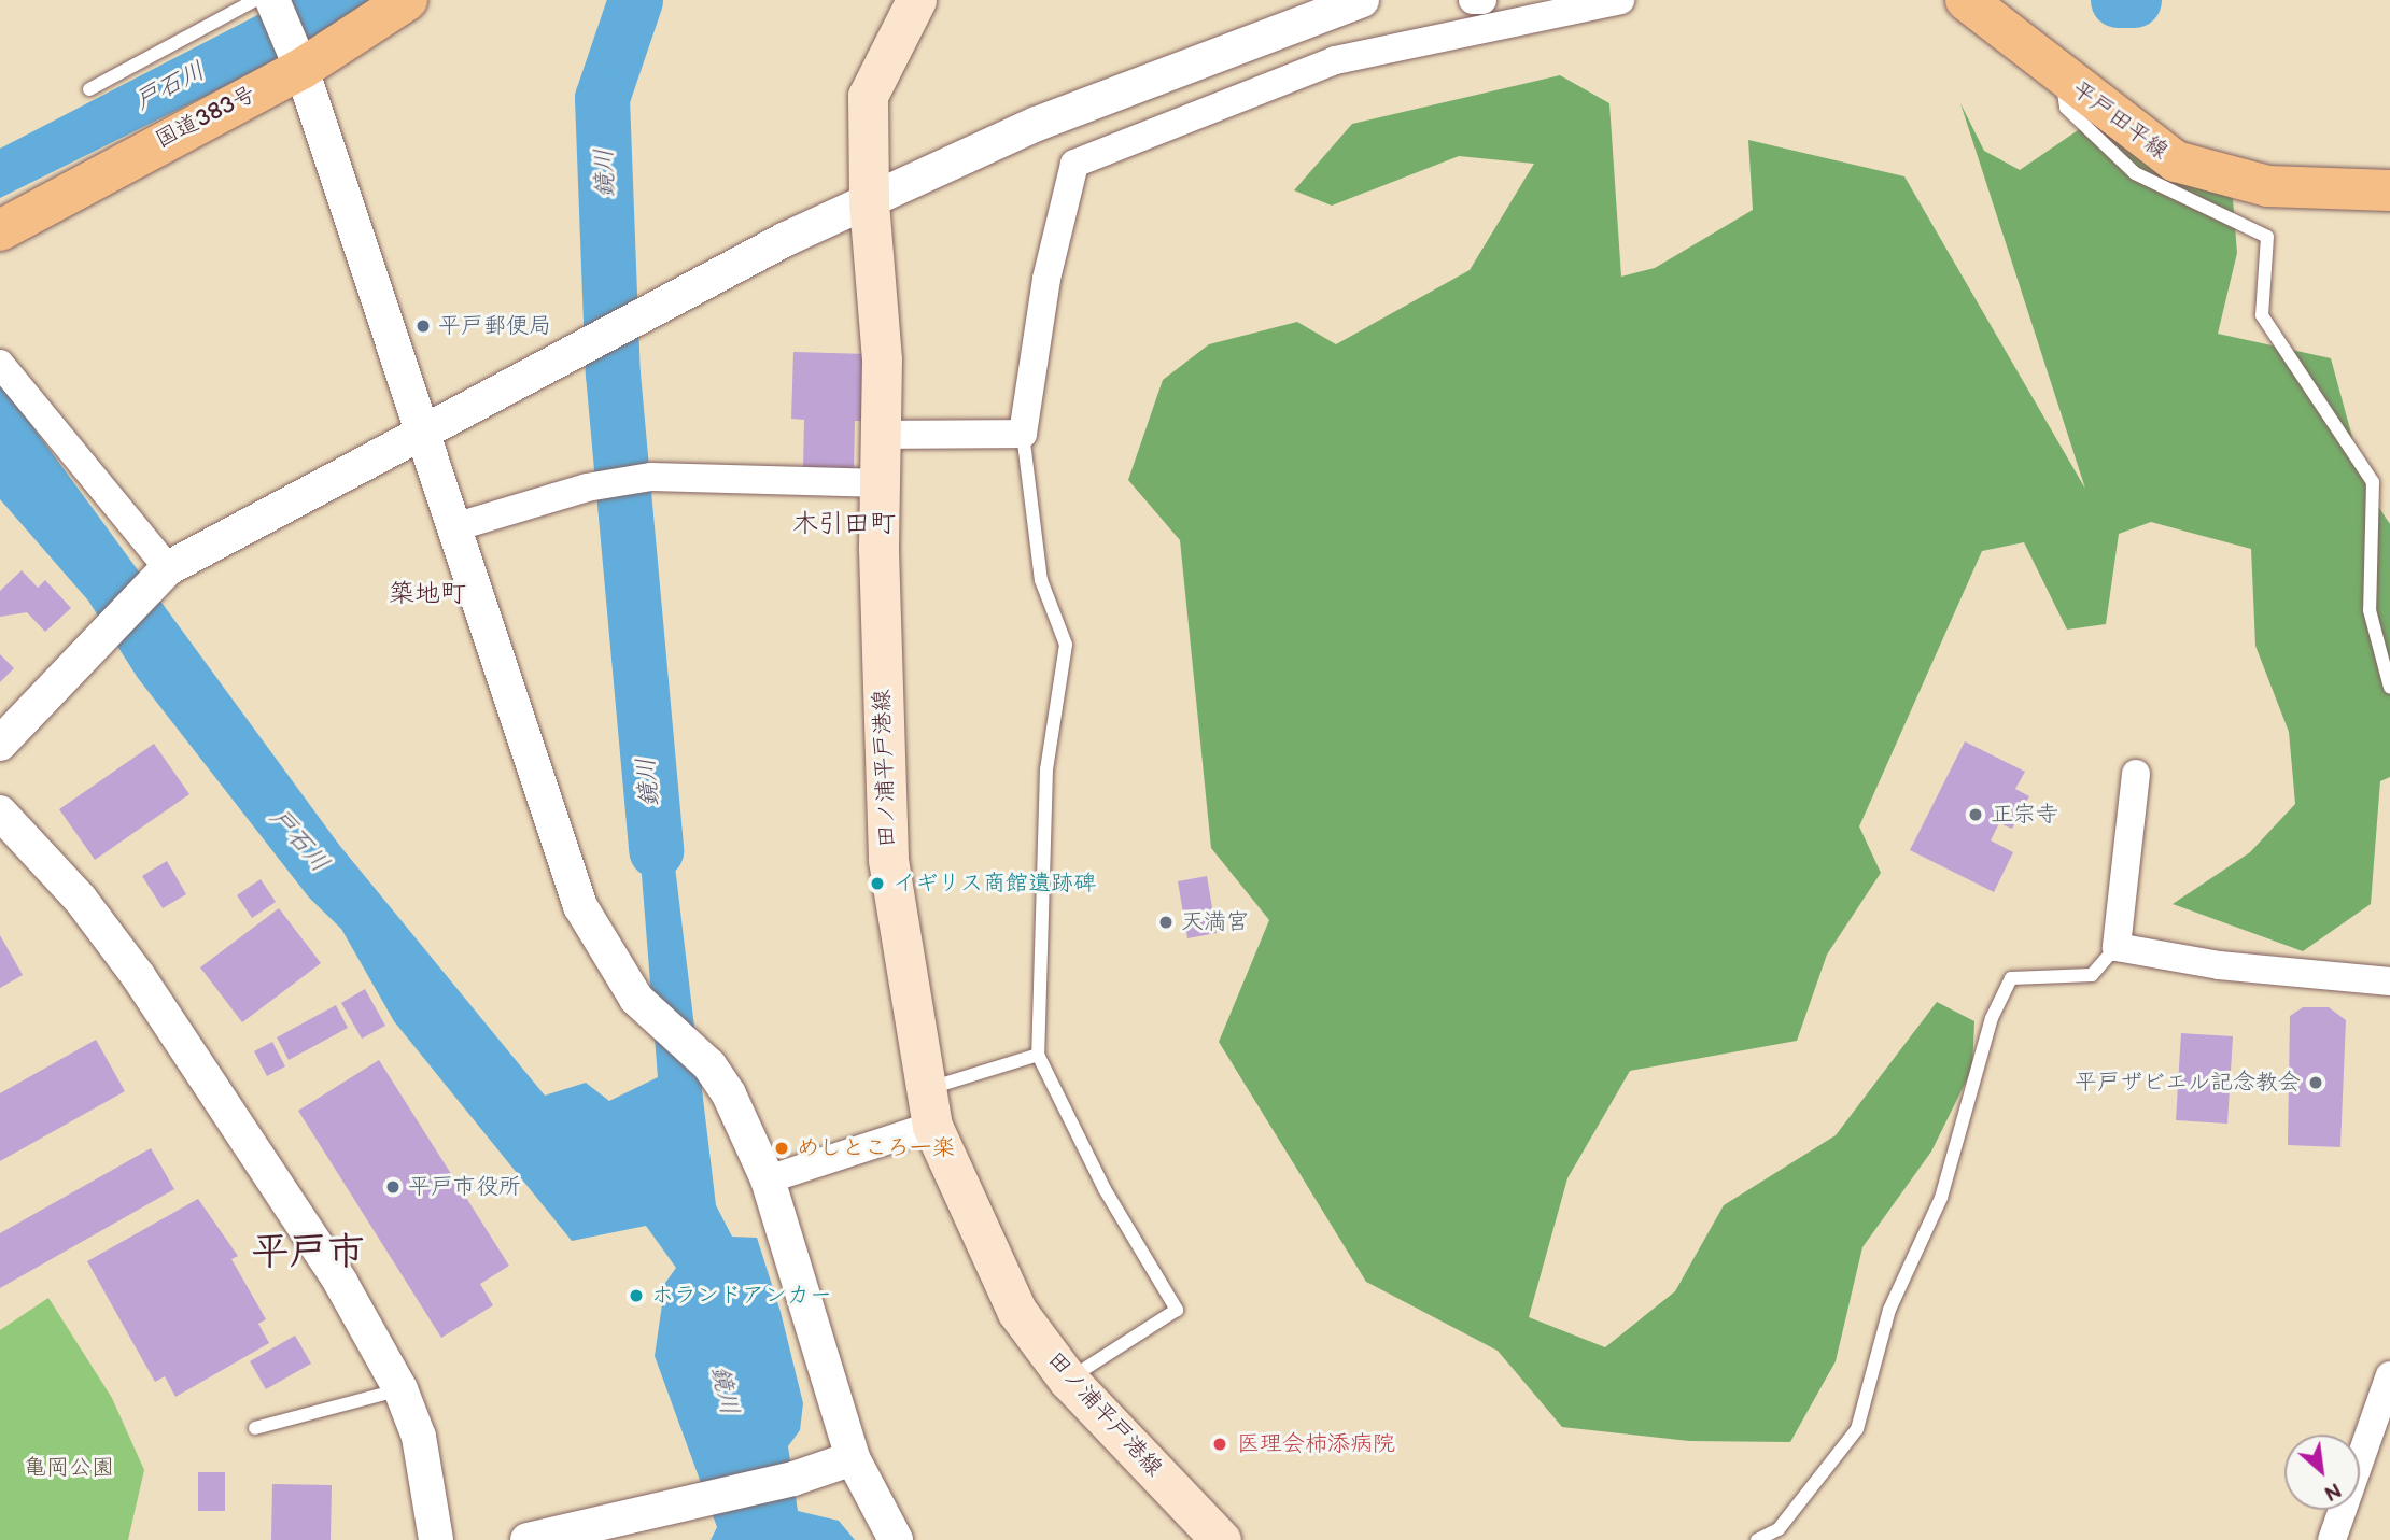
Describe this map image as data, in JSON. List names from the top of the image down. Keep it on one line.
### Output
{"streets":{"main road":["国道383号","平戸田平線","田ノ浦平戸港線"]},"districts":["木引田町","築地町","平戸市"],"water":["戸石川","鏡川"],"parks":["亀岡公園"],"places":["平戸郵便局","正宗寺","イギリス商館遺跡碑","天満宮","平戸ザビエル記念教会","めしところ一楽","平戸市役所","ホランドアンカー","医理会柿添病院"],"north":"bottom right"}
